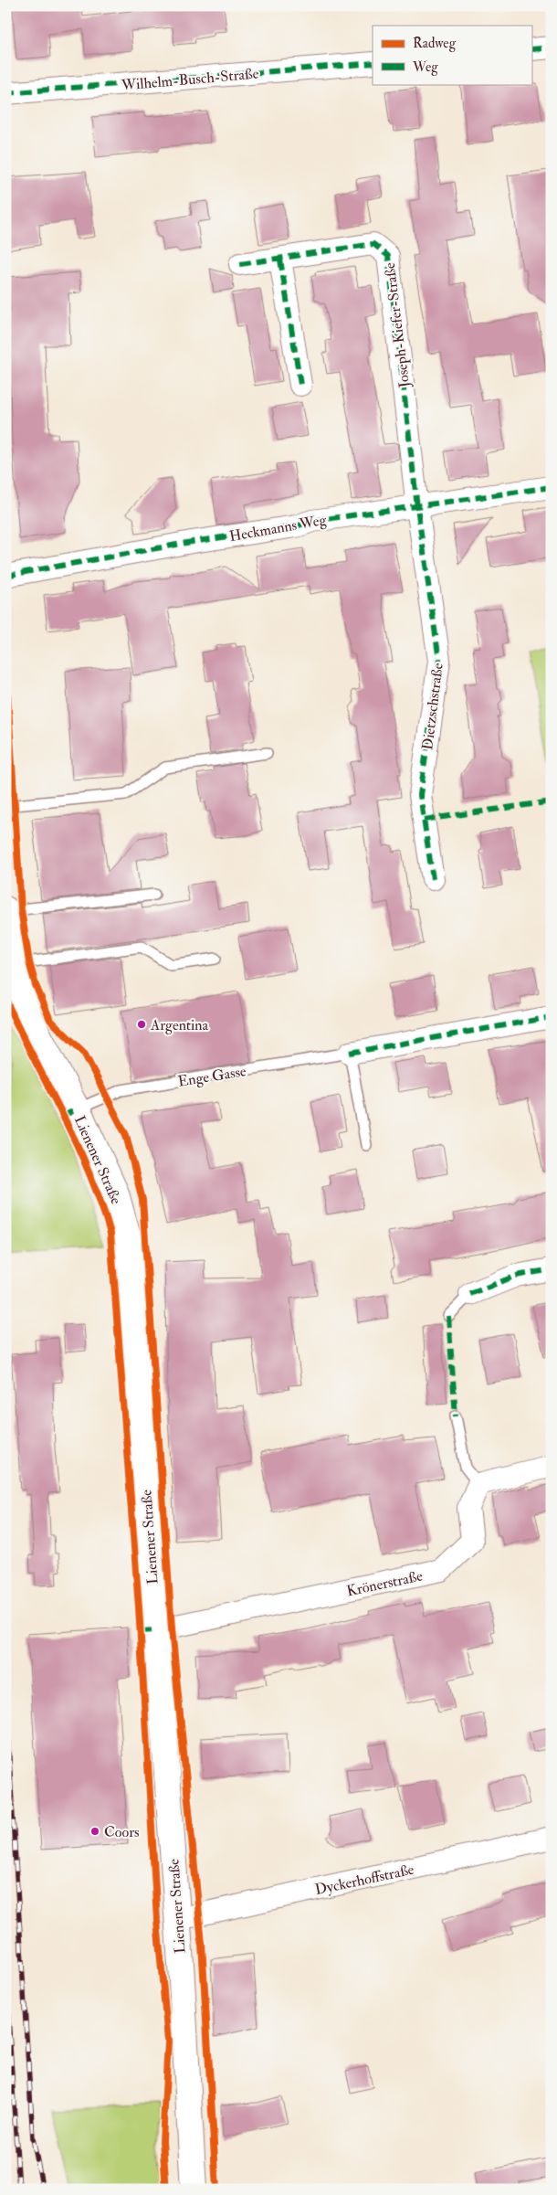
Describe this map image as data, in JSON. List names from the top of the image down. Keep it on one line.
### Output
{"streets":{"street":["Wilhelm-Busch-Straße","Joseph-Kiefer-Straße","Heckmanns Weg","Dietzschstraße","Enge Gasse","Lienener Straße","Krönerstraße","Dyckerhoffstraße"]},"crossings":[["Joseph-Kiefer-Straße","Heckmanns Weg"],["Joseph-Kiefer-Straße","Dietzschstraße"],["Heckmanns Weg","Dietzschstraße"],["Enge Gasse","Lienener Straße"],["Lienener Straße","Krönerstraße"],["Lienener Straße","Dyckerhoffstraße"]],"places":["Argentina","Coors"],"legend":["Radweg","Weg"]}
